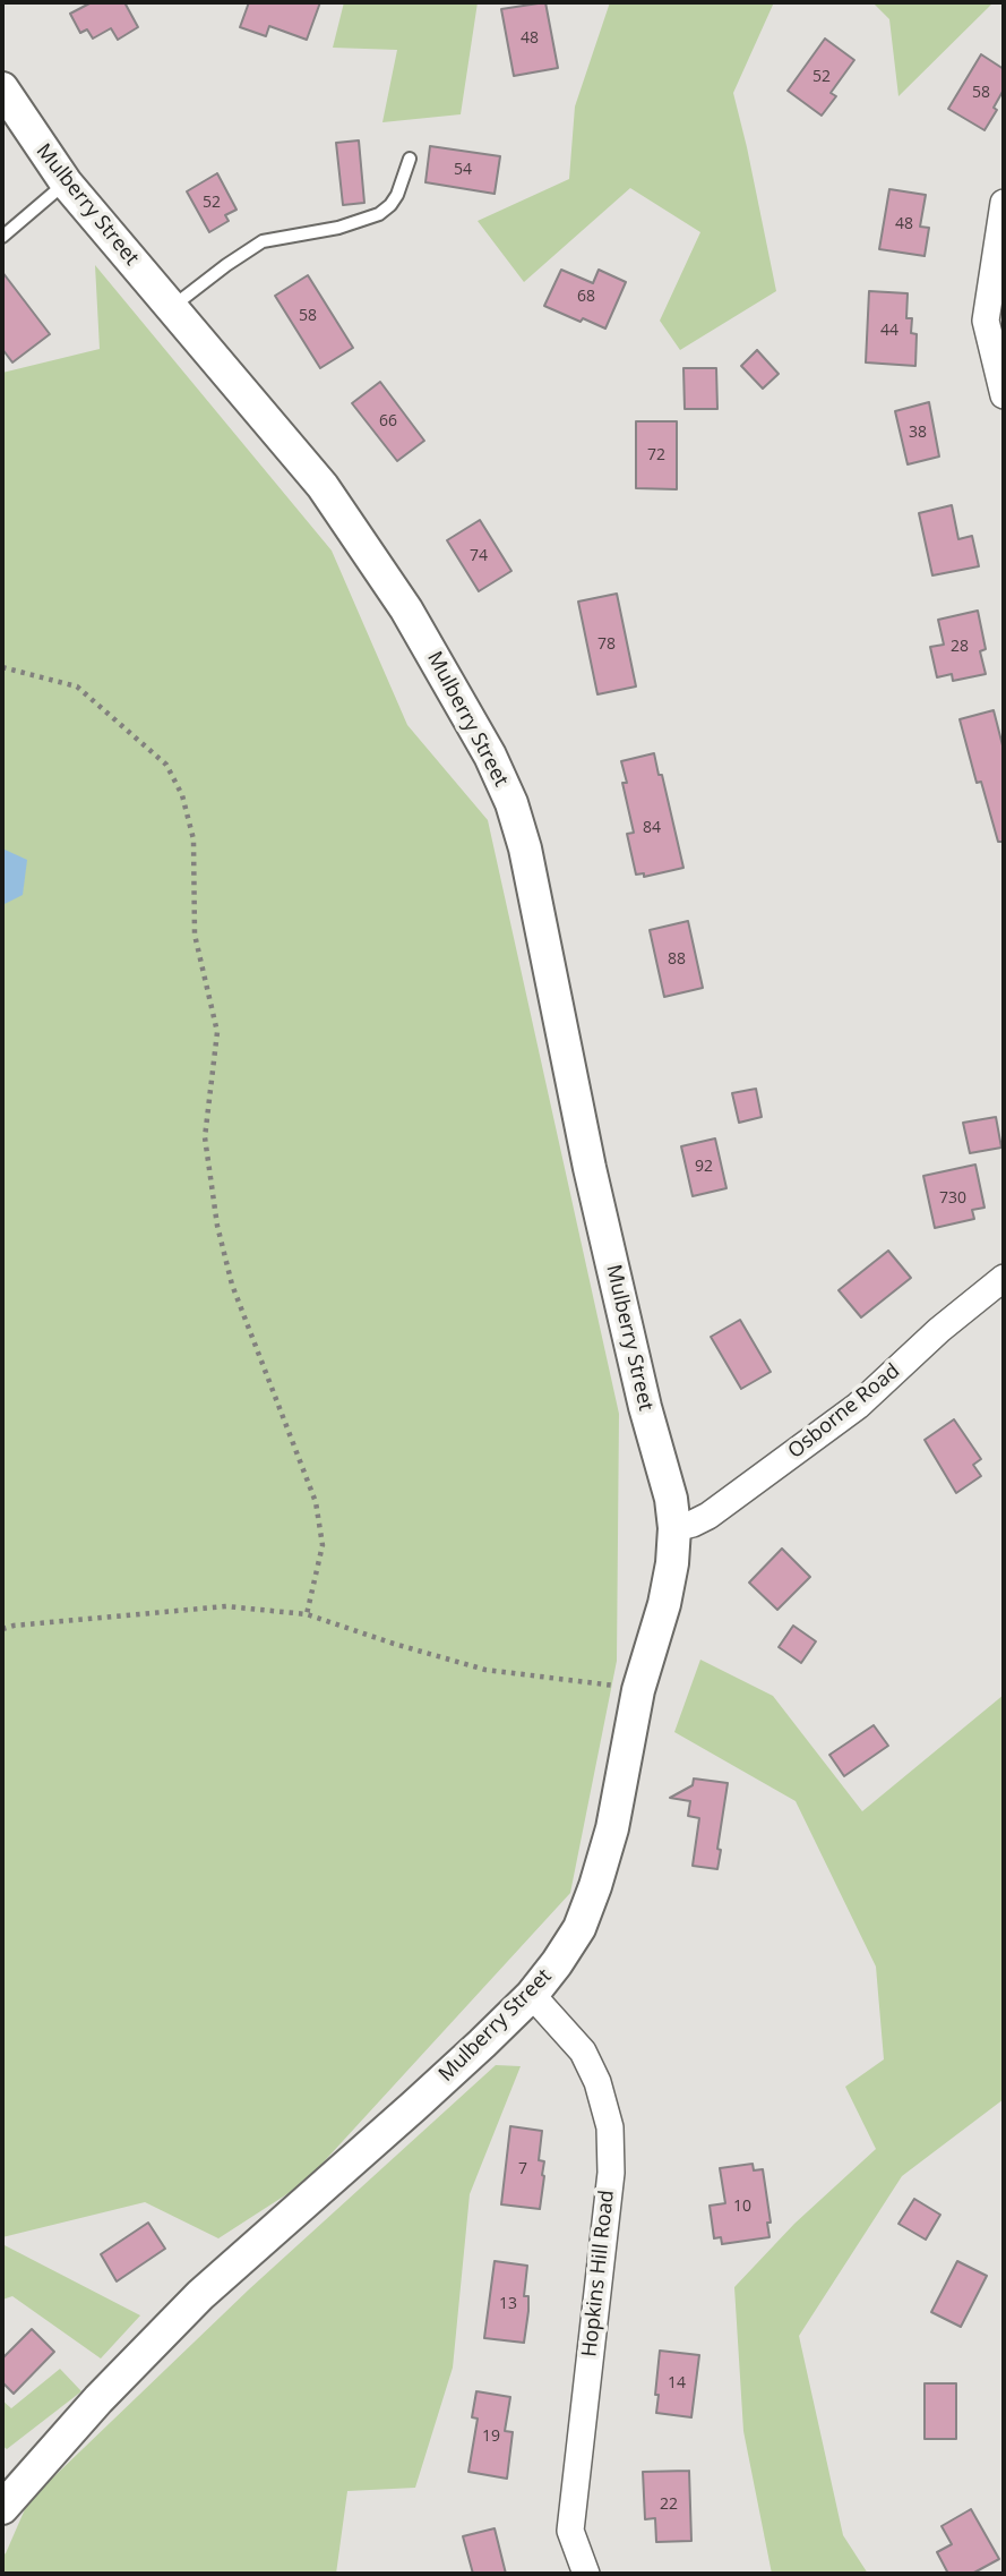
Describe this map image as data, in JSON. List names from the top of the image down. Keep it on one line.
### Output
{"streets":{"street":["Mulberry Street","Osborne Road","Hopkins Hill Road"]},"crossings":[["Mulberry Street","Osborne Road"],["Mulberry Street","Hopkins Hill Road"]],"house_numbers":["48","52","58","54","52","48","68","58","44","66","38","72","74","78","28","84","88","92","730","7","10","13","14","19","22"]}
